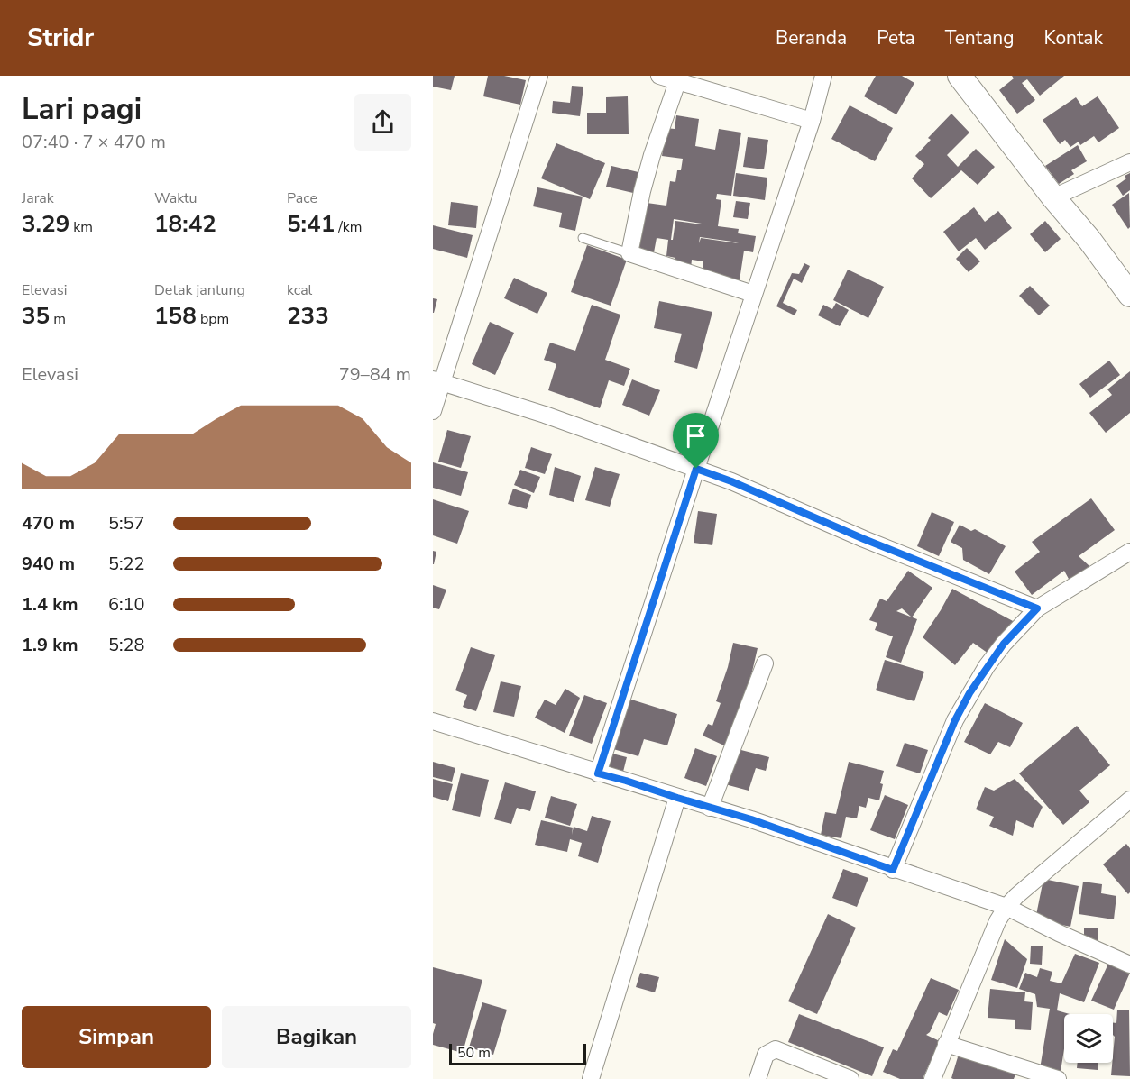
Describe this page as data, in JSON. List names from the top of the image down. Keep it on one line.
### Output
{"scale_bar":"50 m","page":{"header":"Stridr","nav":["Beranda","Peta","Tentang","Kontak"],"heading":["Lari pagi","07:40 · 7 × 470 m"],"stats":[["Jarak","3.29 km"],["Waktu","18:42"],["Pace","5:41 /km"],["Elevasi","35 m"],["Detak jantung","158 bpm"],["kcal","233"]],"chart":["Elevasi","79–84 m"],"list":[{"name":"470 m","note":"5:57"},{"name":"940 m","note":"5:22"},{"name":"1.4 km","note":"6:10"},{"name":"1.9 km","note":"5:28"}],"buttons":["Simpan","Bagikan"],"scale":"50 m"}}
